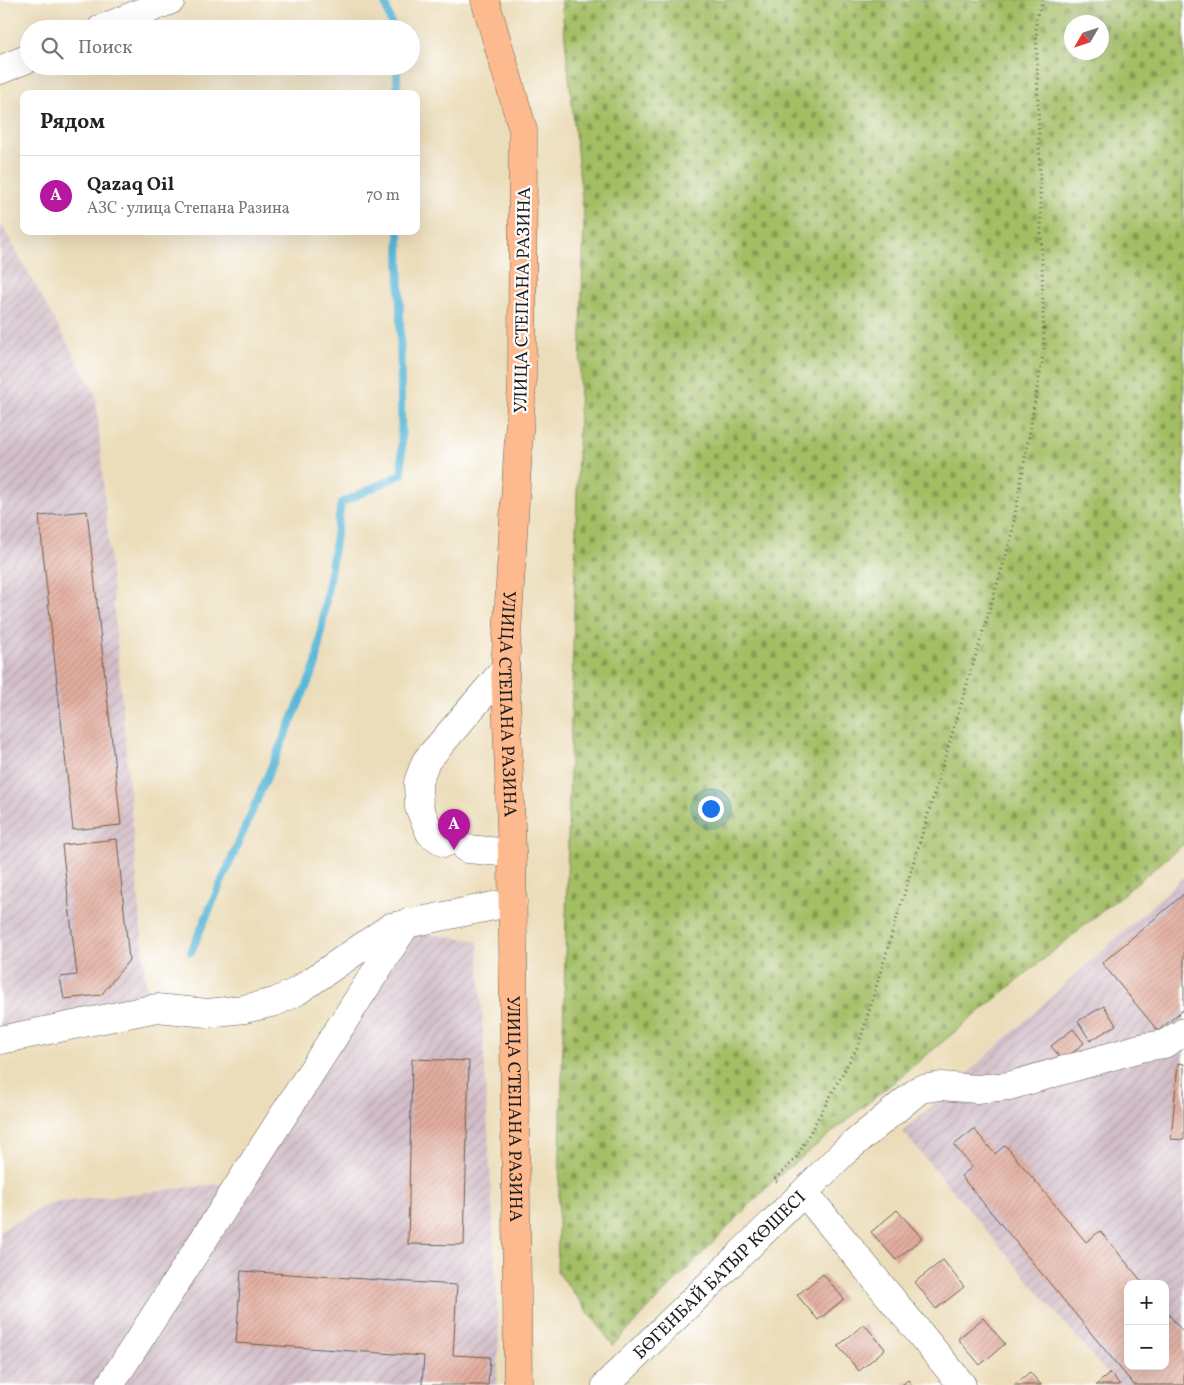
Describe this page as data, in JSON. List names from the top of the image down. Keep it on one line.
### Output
{"streets":{"main road":["УЛИЦА СТЕПАНА РАЗИНА"],"street":["БӨГЕНБАЙ БАТЫР КӨШЕСІ"]},"north":"bottom left","page":{"search":"Поиск","heading":"Рядом","list":[{"mark":"A","name":"Qazaq Oil","note":"АЗС · улица Степана Разина","value":"70 m"}],"pins":"A","map_buttons":["+","−"]}}
